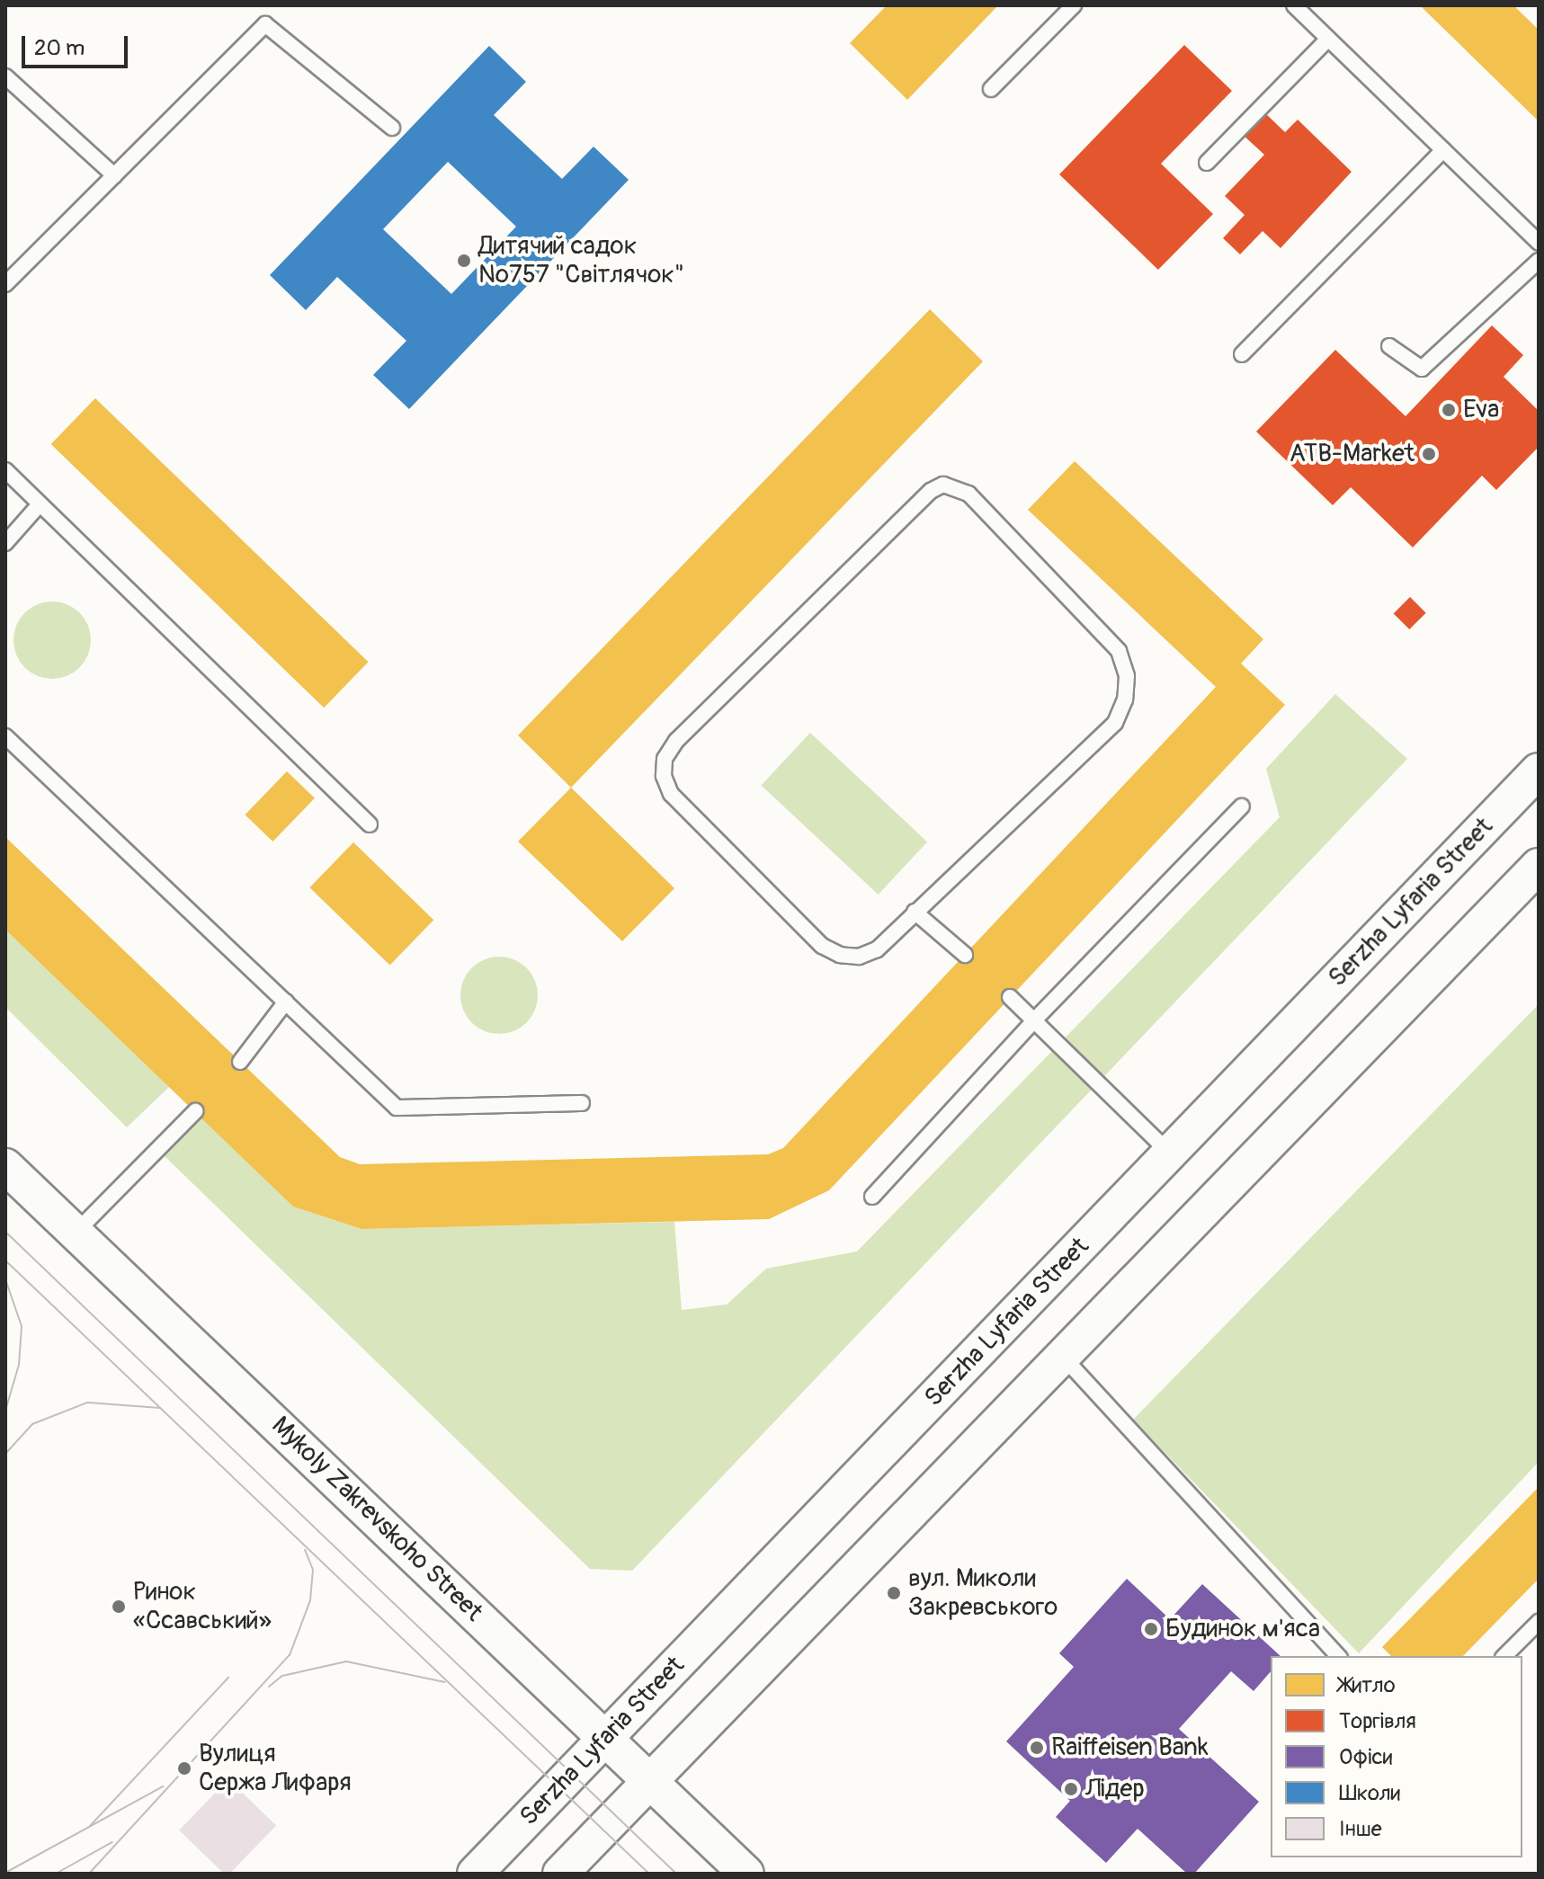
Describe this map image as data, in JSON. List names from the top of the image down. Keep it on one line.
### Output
{"streets":{"street":["Serzha Lyfaria Street","Mykoly Zakrevskoho Street"]},"crossings":[["Serzha Lyfaria Street","Mykoly Zakrevskoho Street"]],"places":["Дитячий садок №757 \"Світлячок\"","Eva","ATB-Market","вул. Миколи Закревського","Ринок «Ссавський»","Будинок м'яса","Raiffeisen Bank","Вулиця Сержа Лифаря","Лідер"],"legend":["Житло","Торгівля","Офіси","Школи","Інше"],"scale_bar":"20 m"}
